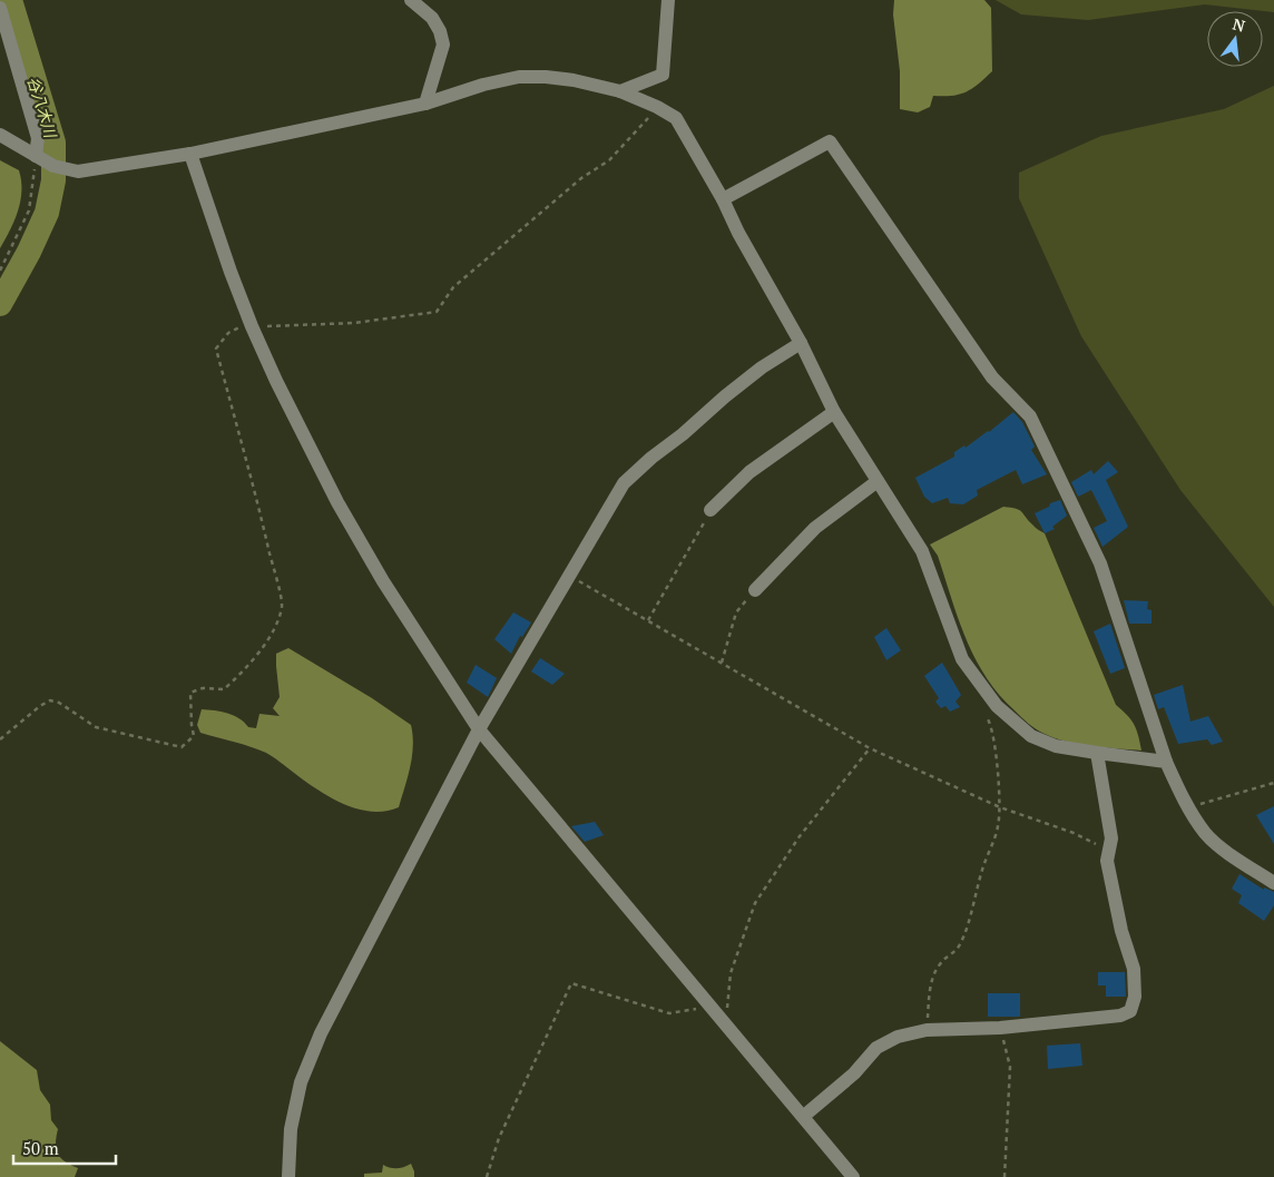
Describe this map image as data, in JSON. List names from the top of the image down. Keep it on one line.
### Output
{"water":["谷八木川"],"scale_bar":"50 m","north":"top"}
